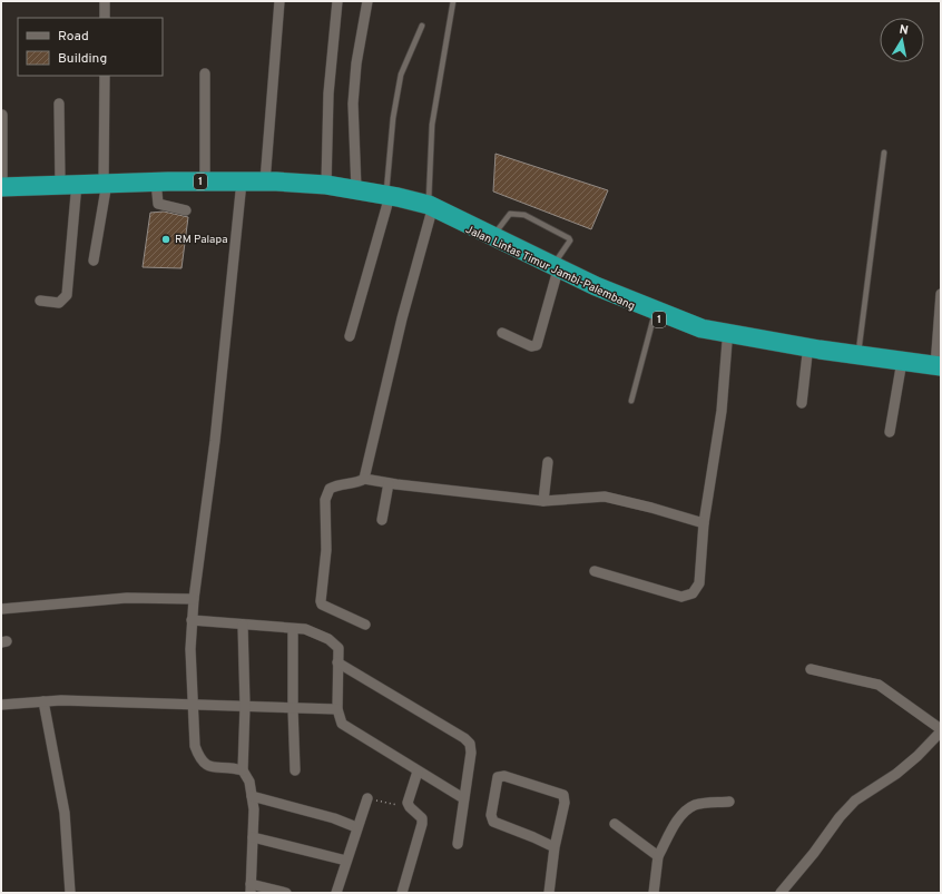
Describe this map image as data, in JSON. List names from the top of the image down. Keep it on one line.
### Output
{"streets":{"highway":["1","Jalan Lintas Timur Jambi-Palembang"]},"places":["RM Palapa"],"legend":["Road","Building"],"north":"top"}
